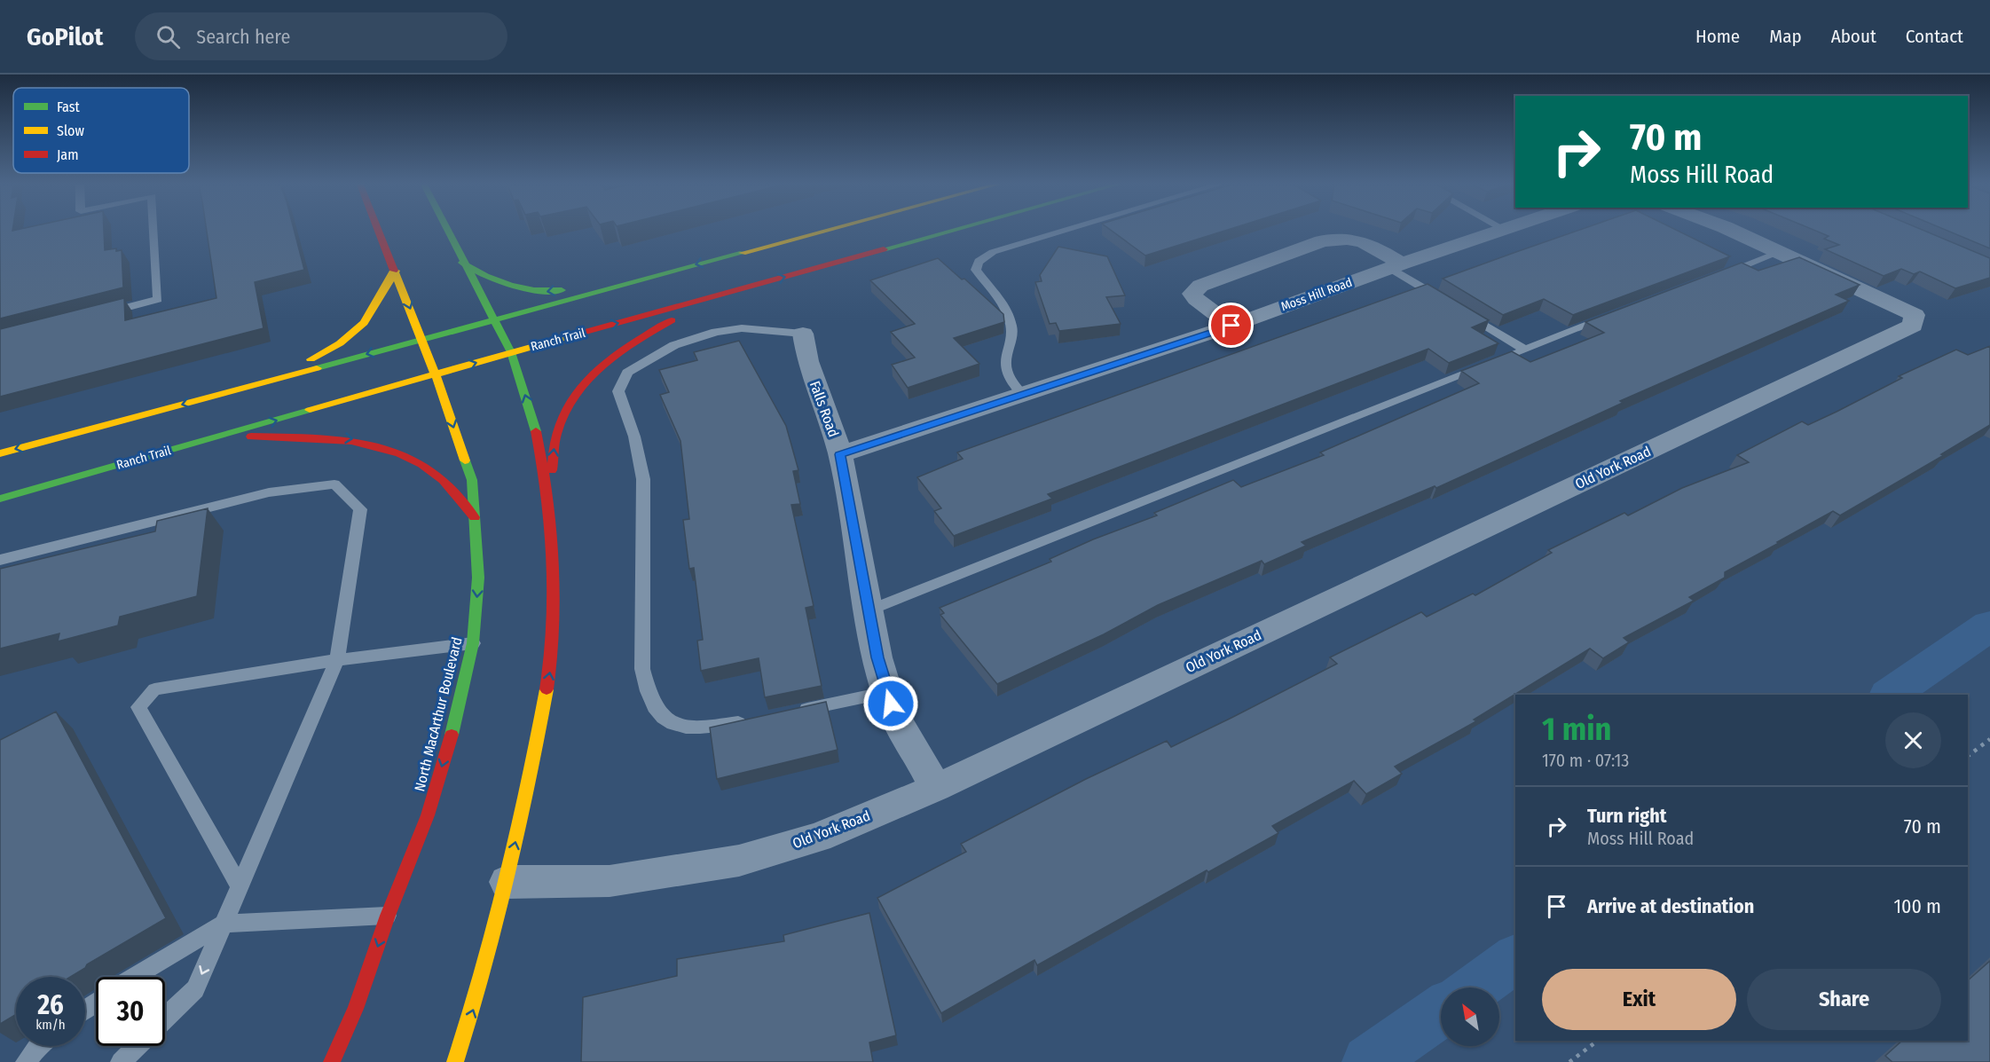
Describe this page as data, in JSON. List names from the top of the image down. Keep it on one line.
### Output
{"streets":{"main road":["Ranch Trail","North MacArthur Boulevard"],"street":["Moss Hill Road","Falls Road","Old York Road"]},"crossings":[["Moss Hill Road","Falls Road"],["Ranch Trail","North MacArthur Boulevard"],["Falls Road","Old York Road"]],"legend":["Fast","Slow","Jam"],"north":"top left","page":{"header":"GoPilot","search":"Search here","nav":["Home","Map","About","Contact"],"turn":["70 m","Moss Hill Road"],"heading":["1 min","170 m · 07:13"],"list":[{"name":"Turn right","note":"Moss Hill Road","value":"70 m"},{"name":"Arrive at destination","value":"100 m"}],"buttons":["Exit","Share"],"speed":"26 km/h","limit":"30"}}
